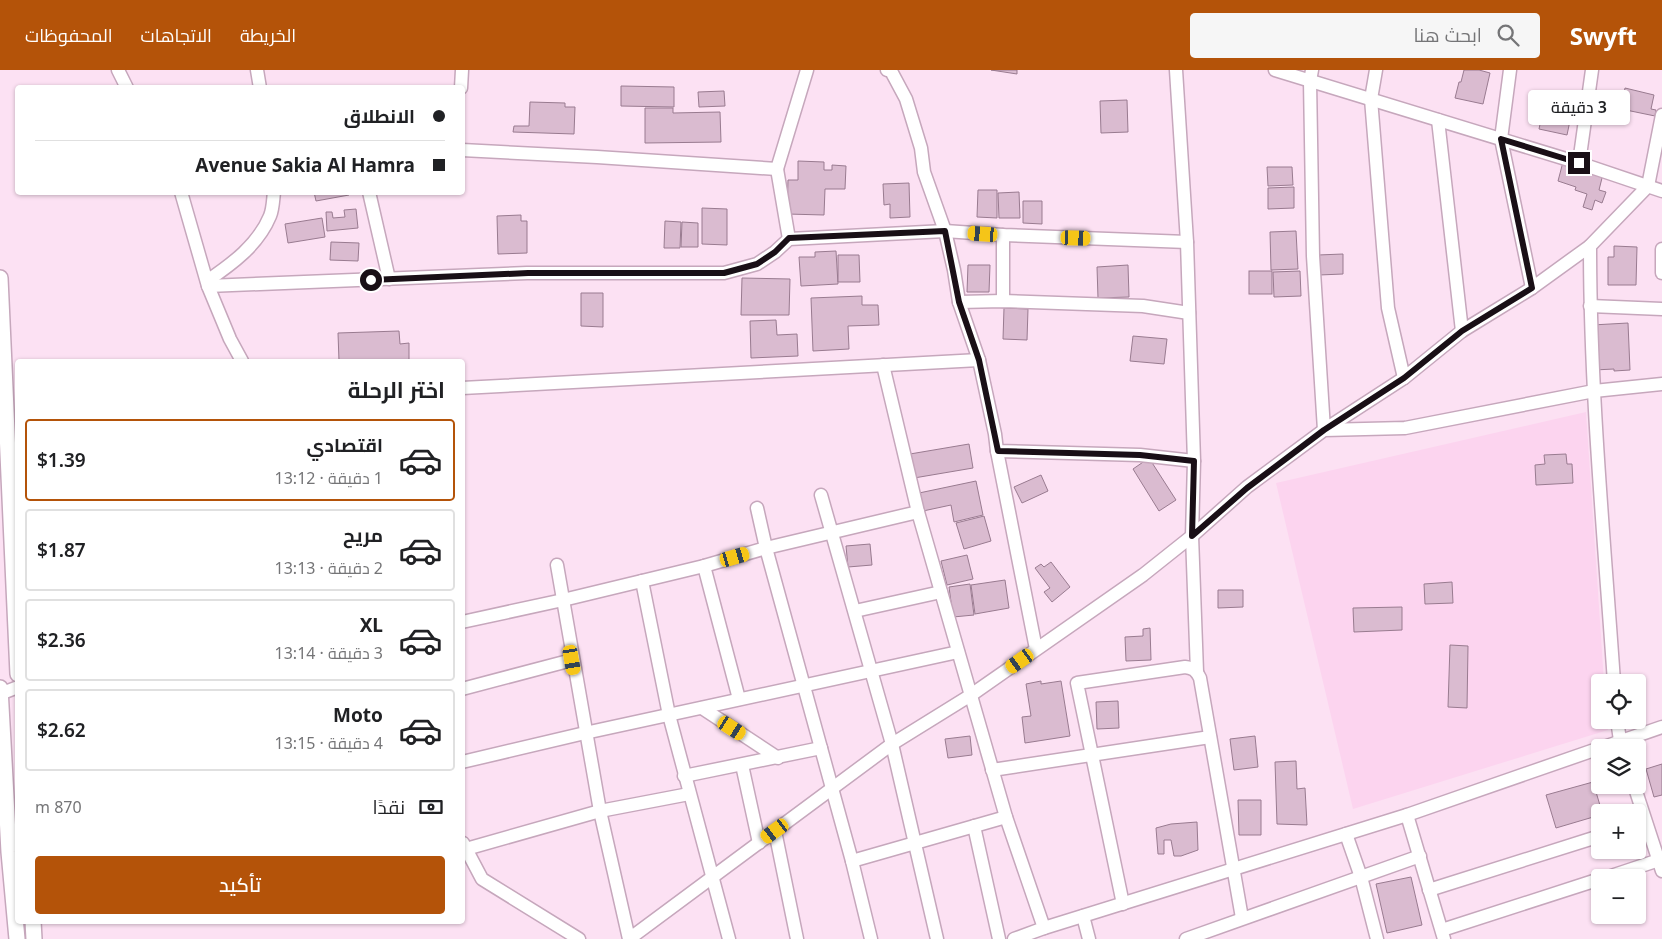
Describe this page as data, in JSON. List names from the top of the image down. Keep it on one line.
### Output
{"page":{"header":"Swyft","search":"ابحث هنا","nav":["الخريطة","الاتجاهات","المحفوظات"],"banner":["الانطلاق","Avenue Sakia Al Hamra"],"bubble":"3 دقيقة","heading":"اختر الرحلة","list":[{"name":"اقتصادي","note":"1 دقيقة · 13:12","value":"$1.39"},{"name":"مريح","note":"2 دقيقة · 13:13","value":"$1.87"},{"name":"XL","note":"3 دقيقة · 13:14","value":"$2.36"},{"name":"Moto","note":"4 دقيقة · 13:15","value":"$2.62"}],"map_buttons":["+","−"],"pay":["نقدًا","870 m"],"buttons":"تأكيد"}}
